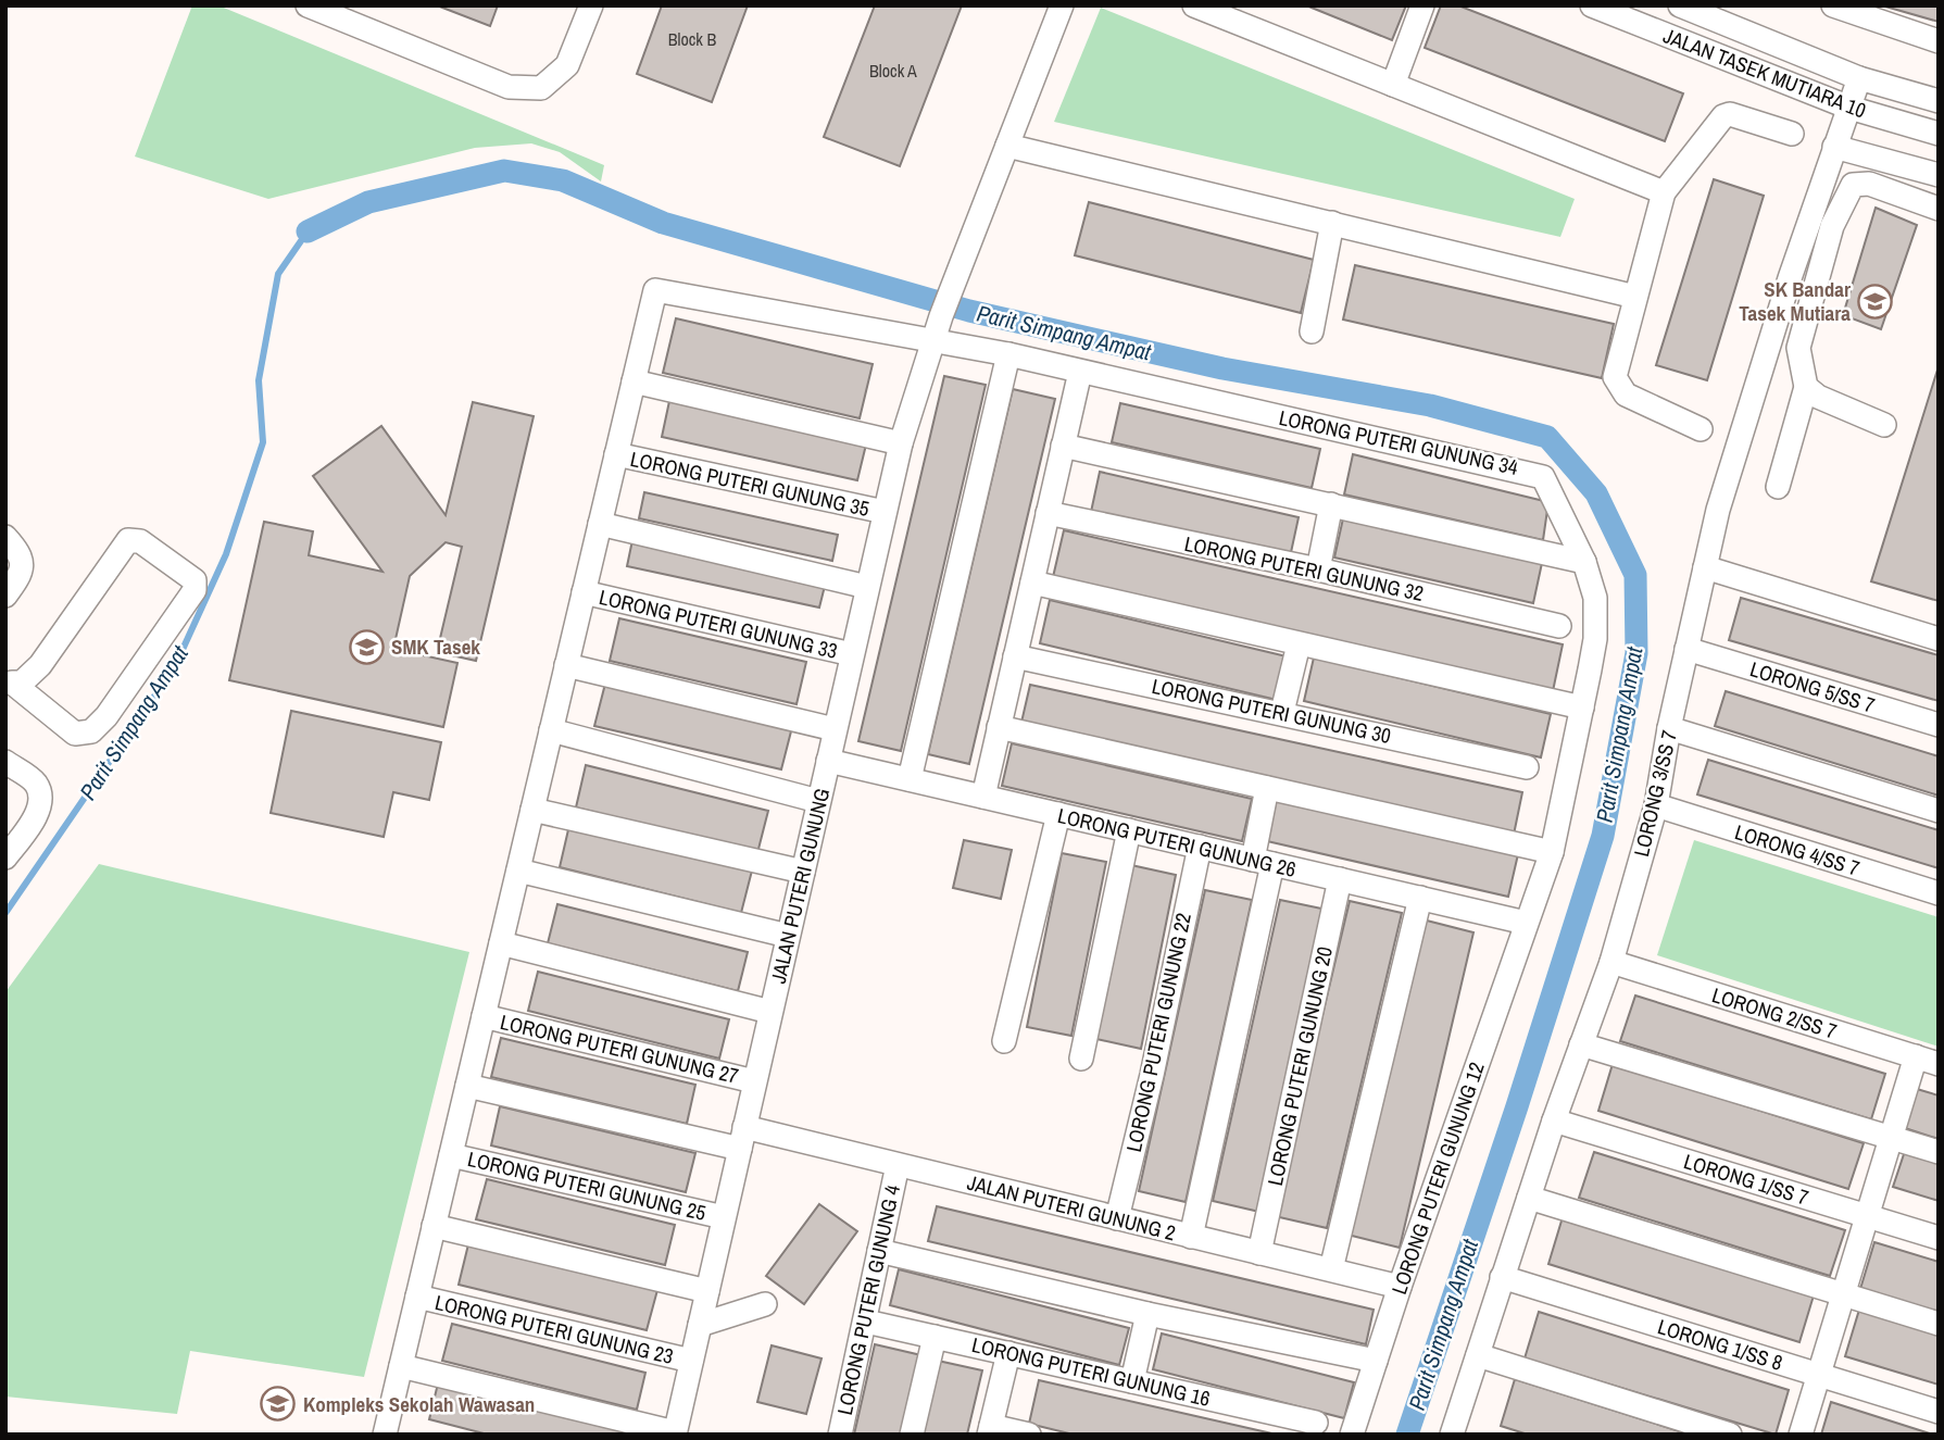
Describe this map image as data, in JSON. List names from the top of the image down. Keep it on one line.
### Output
{"streets":{"street":["JALAN TASEK MUTIARA 10","LORONG PUTERI GUNUNG 34","LORONG PUTERI GUNUNG 35","LORONG PUTERI GUNUNG 32","LORONG PUTERI GUNUNG 33","LORONG 5/SS 7","LORONG PUTERI GUNUNG 30","LORONG 3/SS 7","LORONG PUTERI GUNUNG 26","LORONG 4/SS 7","JALAN PUTERI GUNUNG","LORONG 2/SS 7","LORONG PUTERI GUNUNG 22","LORONG PUTERI GUNUNG 27","LORONG PUTERI GUNUNG 20","LORONG PUTERI GUNUNG 12","LORONG 1/SS 7","LORONG PUTERI GUNUNG 25","JALAN PUTERI GUNUNG 2","LORONG PUTERI GUNUNG 4","LORONG PUTERI GUNUNG 23","LORONG 1/SS 8","LORONG PUTERI GUNUNG 16"]},"crossings":[["JALAN TASEK MUTIARA 10","LORONG 3/SS 7"],["LORONG PUTERI GUNUNG 34","LORONG PUTERI GUNUNG 26"],["LORONG PUTERI GUNUNG 34","JALAN PUTERI GUNUNG"],["LORONG PUTERI GUNUNG 34","LORONG PUTERI GUNUNG 12"],["LORONG PUTERI GUNUNG 35","JALAN PUTERI GUNUNG"],["LORONG PUTERI GUNUNG 33","JALAN PUTERI GUNUNG"],["LORONG 5/SS 7","LORONG 3/SS 7"],["LORONG 3/SS 7","LORONG 4/SS 7"],["LORONG 3/SS 7","LORONG 2/SS 7"],["LORONG 3/SS 7","LORONG 1/SS 7"],["LORONG 3/SS 7","LORONG 1/SS 8"],["LORONG PUTERI GUNUNG 26","JALAN PUTERI GUNUNG"],["LORONG PUTERI GUNUNG 26","LORONG PUTERI GUNUNG 22"],["LORONG PUTERI GUNUNG 26","LORONG PUTERI GUNUNG 20"],["LORONG PUTERI GUNUNG 26","LORONG PUTERI GUNUNG 12"],["JALAN PUTERI GUNUNG","LORONG PUTERI GUNUNG 27"],["JALAN PUTERI GUNUNG","LORONG PUTERI GUNUNG 25"],["JALAN PUTERI GUNUNG","JALAN PUTERI GUNUNG 2"],["JALAN PUTERI GUNUNG","LORONG PUTERI GUNUNG 23"],["LORONG PUTERI GUNUNG 22","JALAN PUTERI GUNUNG 2"],["LORONG PUTERI GUNUNG 20","JALAN PUTERI GUNUNG 2"],["LORONG PUTERI GUNUNG 12","JALAN PUTERI GUNUNG 2"],["JALAN PUTERI GUNUNG 2","LORONG PUTERI GUNUNG 4"],["LORONG PUTERI GUNUNG 4","LORONG PUTERI GUNUNG 16"]],"water":["Parit Simpang Ampat"],"places":{"school or university":["SK Bandar Tasek Mutiara","SMK Tasek","Kompleks Sekolah Wawasan"]},"house_numbers":["Block B","Block A"]}
